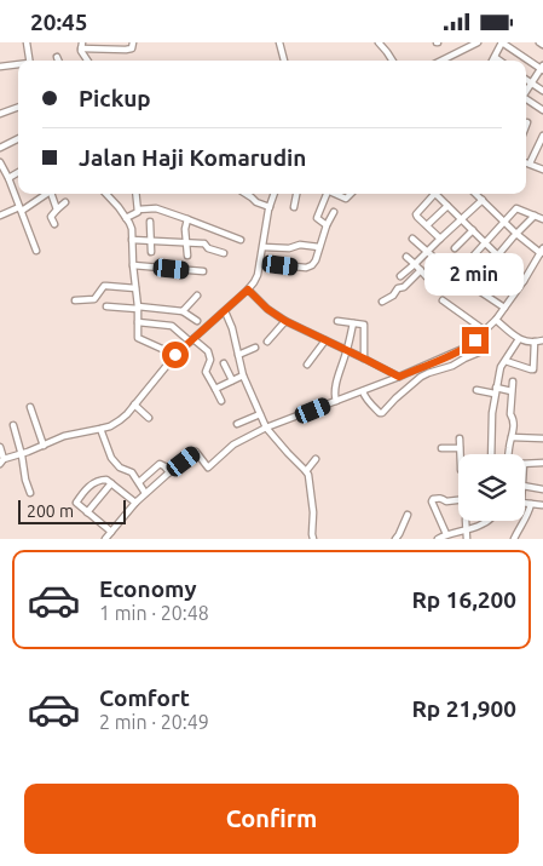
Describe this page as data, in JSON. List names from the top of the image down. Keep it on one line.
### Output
{"scale_bar":"200 m","page":{"status":"20:45","banner":["Pickup","Jalan Haji Komarudin"],"bubble":"2 min","scale":"200 m","list":[{"name":"Economy","note":"1 min · 20:48","value":"Rp 16,200"},{"name":"Comfort","note":"2 min · 20:49","value":"Rp 21,900"}],"buttons":"Confirm"}}
